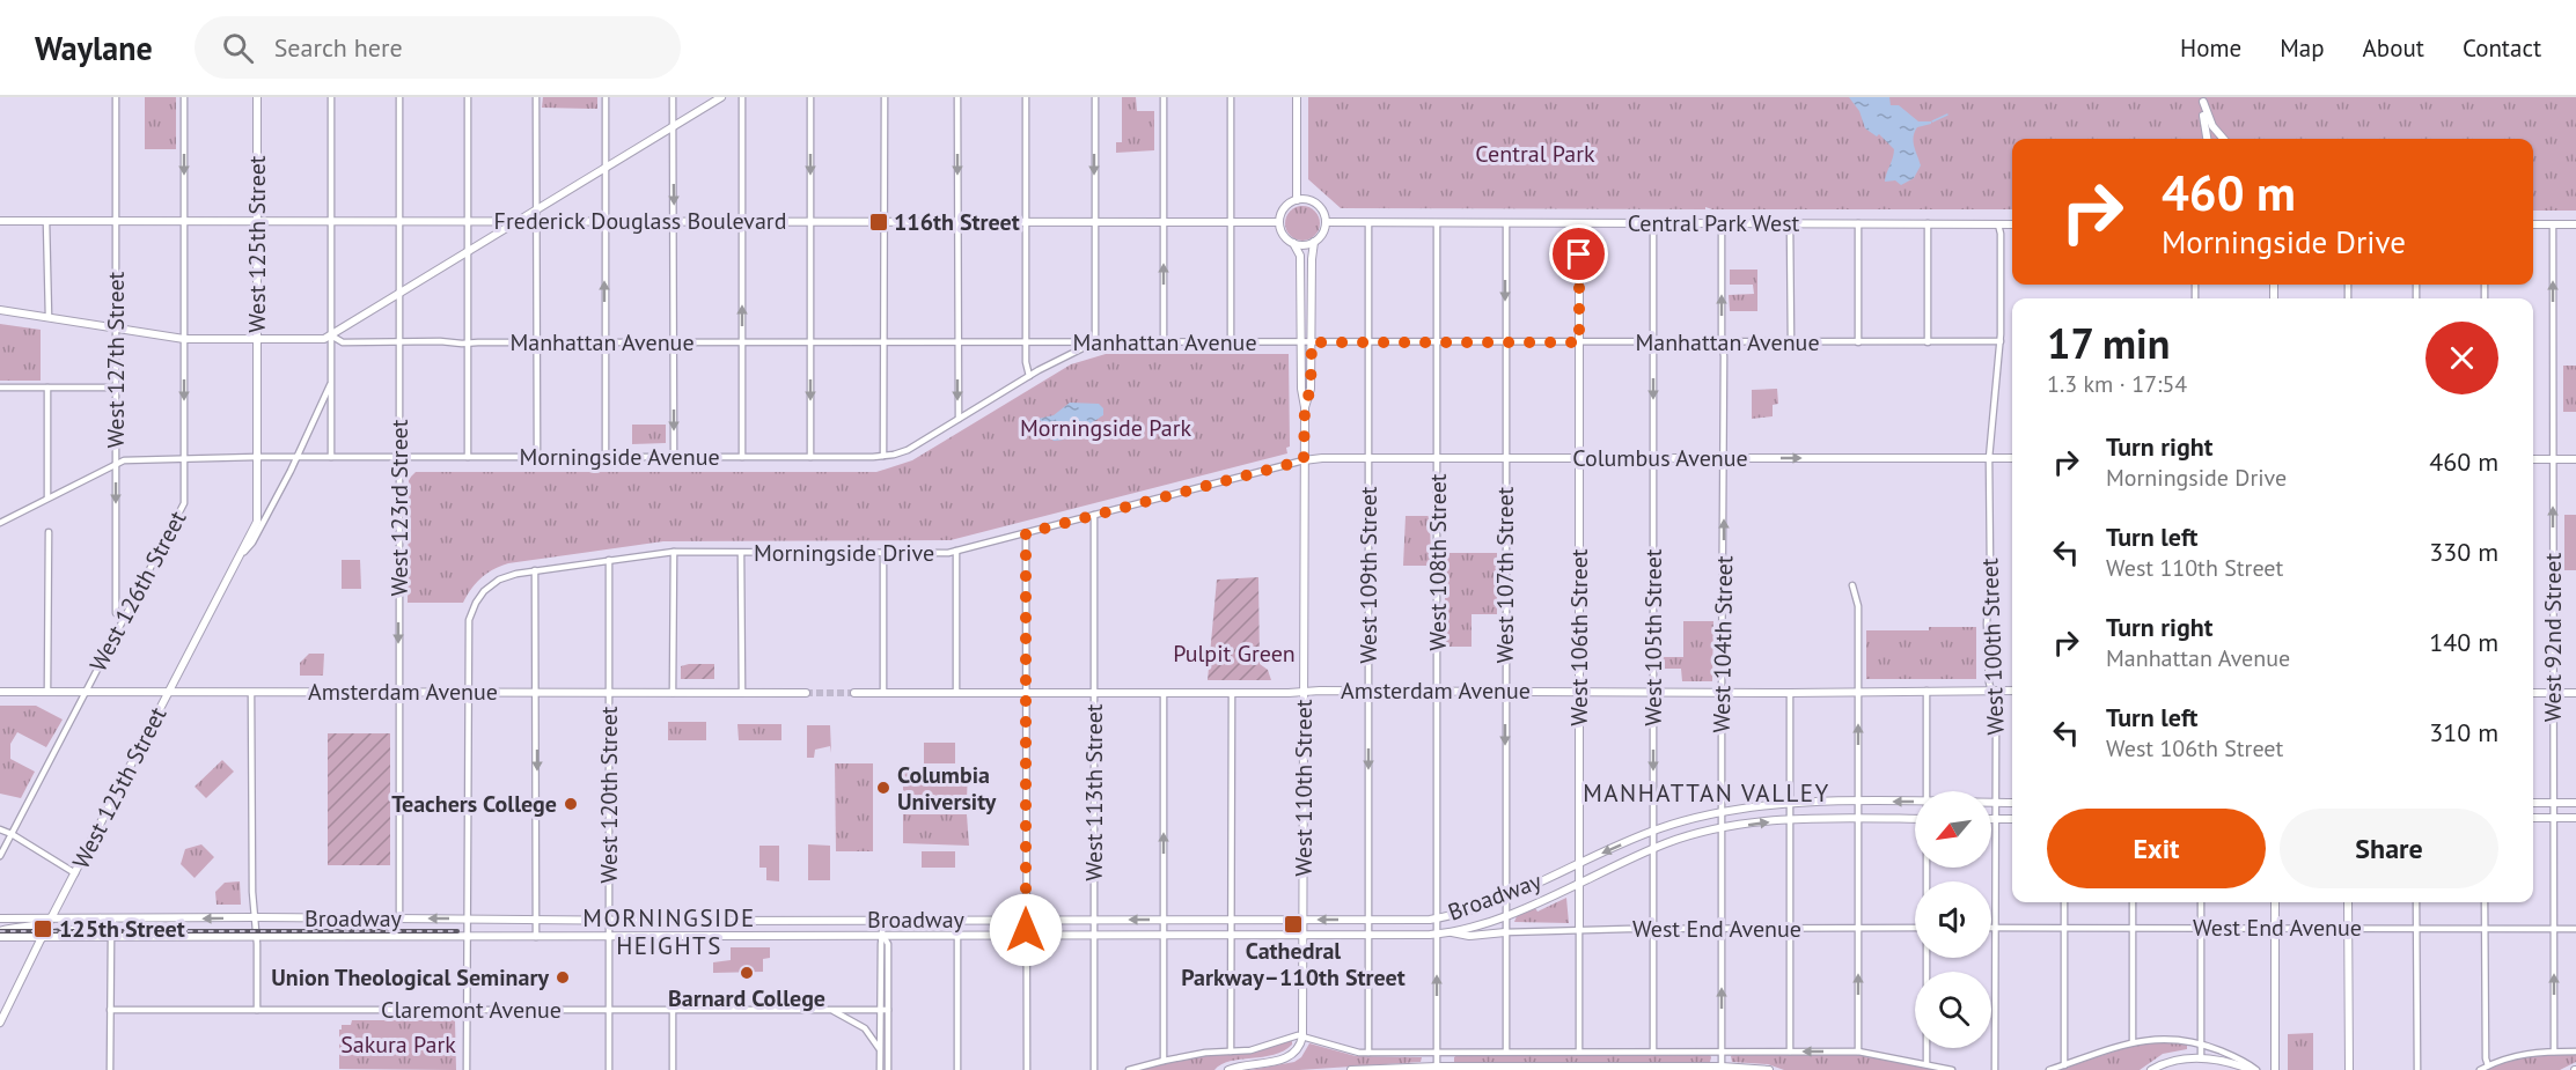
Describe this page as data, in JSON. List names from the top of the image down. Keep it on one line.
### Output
{"streets":{"main road":["Frederick Douglass Boulevard","Central Park West","West 125th Street","Columbus Avenue","West 106th Street","Amsterdam Avenue","West 110th Street","Broadway"],"street":["Manhattan Avenue","West 127th Street","Morningside Avenue","West 123rd Street","Morningside Drive","West 108th Street","West 109th Street","West 107th Street","West 126th Street","West 105th Street","West 92nd Street","West 104th Street","West 100th Street","West 113th Street","West 120th Street","West End Avenue","Claremont Avenue"]},"crossings":[["Frederick Douglass Boulevard","Central Park West"],["Frederick Douglass Boulevard","West 125th Street"],["Frederick Douglass Boulevard","West 127th Street"],["Frederick Douglass Boulevard","West 123rd Street"],["Frederick Douglass Boulevard","West 126th Street"],["Frederick Douglass Boulevard","West 110th Street"],["Central Park West","West 108th Street"],["Central Park West","West 109th Street"],["Central Park West","West 107th Street"],["Central Park West","West 106th Street"],["Central Park West","West 105th Street"],["Central Park West","West 104th Street"],["Central Park West","West 100th Street"],["Central Park West","West 110th Street"],["West 125th Street","Morningside Avenue"],["West 125th Street","Amsterdam Avenue"],["West 125th Street","Broadway"],["Manhattan Avenue","Morningside Avenue"],["Manhattan Avenue","West 123rd Street"],["Manhattan Avenue","West 108th Street"],["Manhattan Avenue","West 109th Street"],["Manhattan Avenue","West 107th Street"],["Manhattan Avenue","West 106th Street"],["Manhattan Avenue","West 105th Street"],["Manhattan Avenue","West 104th Street"],["Manhattan Avenue","West 100th Street"],["Manhattan Avenue","West 110th Street"],["West 127th Street","Morningside Avenue"],["West 127th Street","West 126th Street"],["Morningside Avenue","West 123rd Street"],["Morningside Avenue","West 126th Street"],["Columbus Avenue","Morningside Drive"],["Columbus Avenue","West 108th Street"],["Columbus Avenue","West 109th Street"],["Columbus Avenue","West 107th Street"],["Columbus Avenue","West 106th Street"],["Columbus Avenue","West 105th Street"],["Columbus Avenue","West 104th Street"],["Columbus Avenue","West 100th Street"],["Columbus Avenue","West 110th Street"],["West 123rd Street","Amsterdam Avenue"],["West 123rd Street","Broadway"],["Morningside Drive","Amsterdam Avenue"],["Morningside Drive","West 110th Street"],["Morningside Drive","West 113th Street"],["Morningside Drive","West 120th Street"],["Morningside Drive","Broadway"],["Morningside Drive","Claremont Avenue"],["West 108th Street","Amsterdam Avenue"],["West 108th Street","Broadway"],["West 109th Street","Amsterdam Avenue"],["West 109th Street","Broadway"],["West 107th Street","Amsterdam Avenue"],["West 107th Street","Broadway"],["West 107th Street","West End Avenue"],["West 126th Street","Amsterdam Avenue"],["West 106th Street","Amsterdam Avenue"],["West 106th Street","Broadway"],["West 106th Street","West End Avenue"],["West 105th Street","Amsterdam Avenue"],["West 105th Street","Broadway"],["West 105th Street","West End Avenue"],["West 92nd Street","West End Avenue"],["West 104th Street","Amsterdam Avenue"],["West 104th Street","Broadway"],["West 104th Street","West End Avenue"],["West 100th Street","Amsterdam Avenue"],["West 100th Street","Broadway"],["West 100th Street","West End Avenue"],["Amsterdam Avenue","West 110th Street"],["Amsterdam Avenue","West 113th Street"],["Amsterdam Avenue","West 120th Street"],["West 110th Street","Broadway"],["West 113th Street","Broadway"],["West 120th Street","Broadway"],["West 120th Street","Claremont Avenue"]],"one_way":["Columbus Avenue","West 107th Street","West 92nd Street","West 104th Street"],"districts":["MANHATTAN VALLEY","MORNINGSIDE HEIGHTS"],"parks":["Central Park","Morningside Park","Pulpit Green","Sakura Park"],"places":{"transit":["116th Street","Cathedral Parkway–110th Street","125th Street"],"other":["Columbia University","Teachers College","Barnard College","Union Theological Seminary"]},"north":"bottom left","page":{"header":"Waylane","search":"Search here","nav":["Home","Map","About","Contact"],"turn":["460 m","Morningside Drive"],"heading":["17 min","1.3 km · 17:54"],"list":[{"name":"Turn right","note":"Morningside Drive","value":"460 m"},{"name":"Turn left","note":"West 110th Street","value":"330 m"},{"name":"Turn right","note":"Manhattan Avenue","value":"140 m"},{"name":"Turn left","note":"West 106th Street","value":"310 m"}],"buttons":["Exit","Share"]}}
